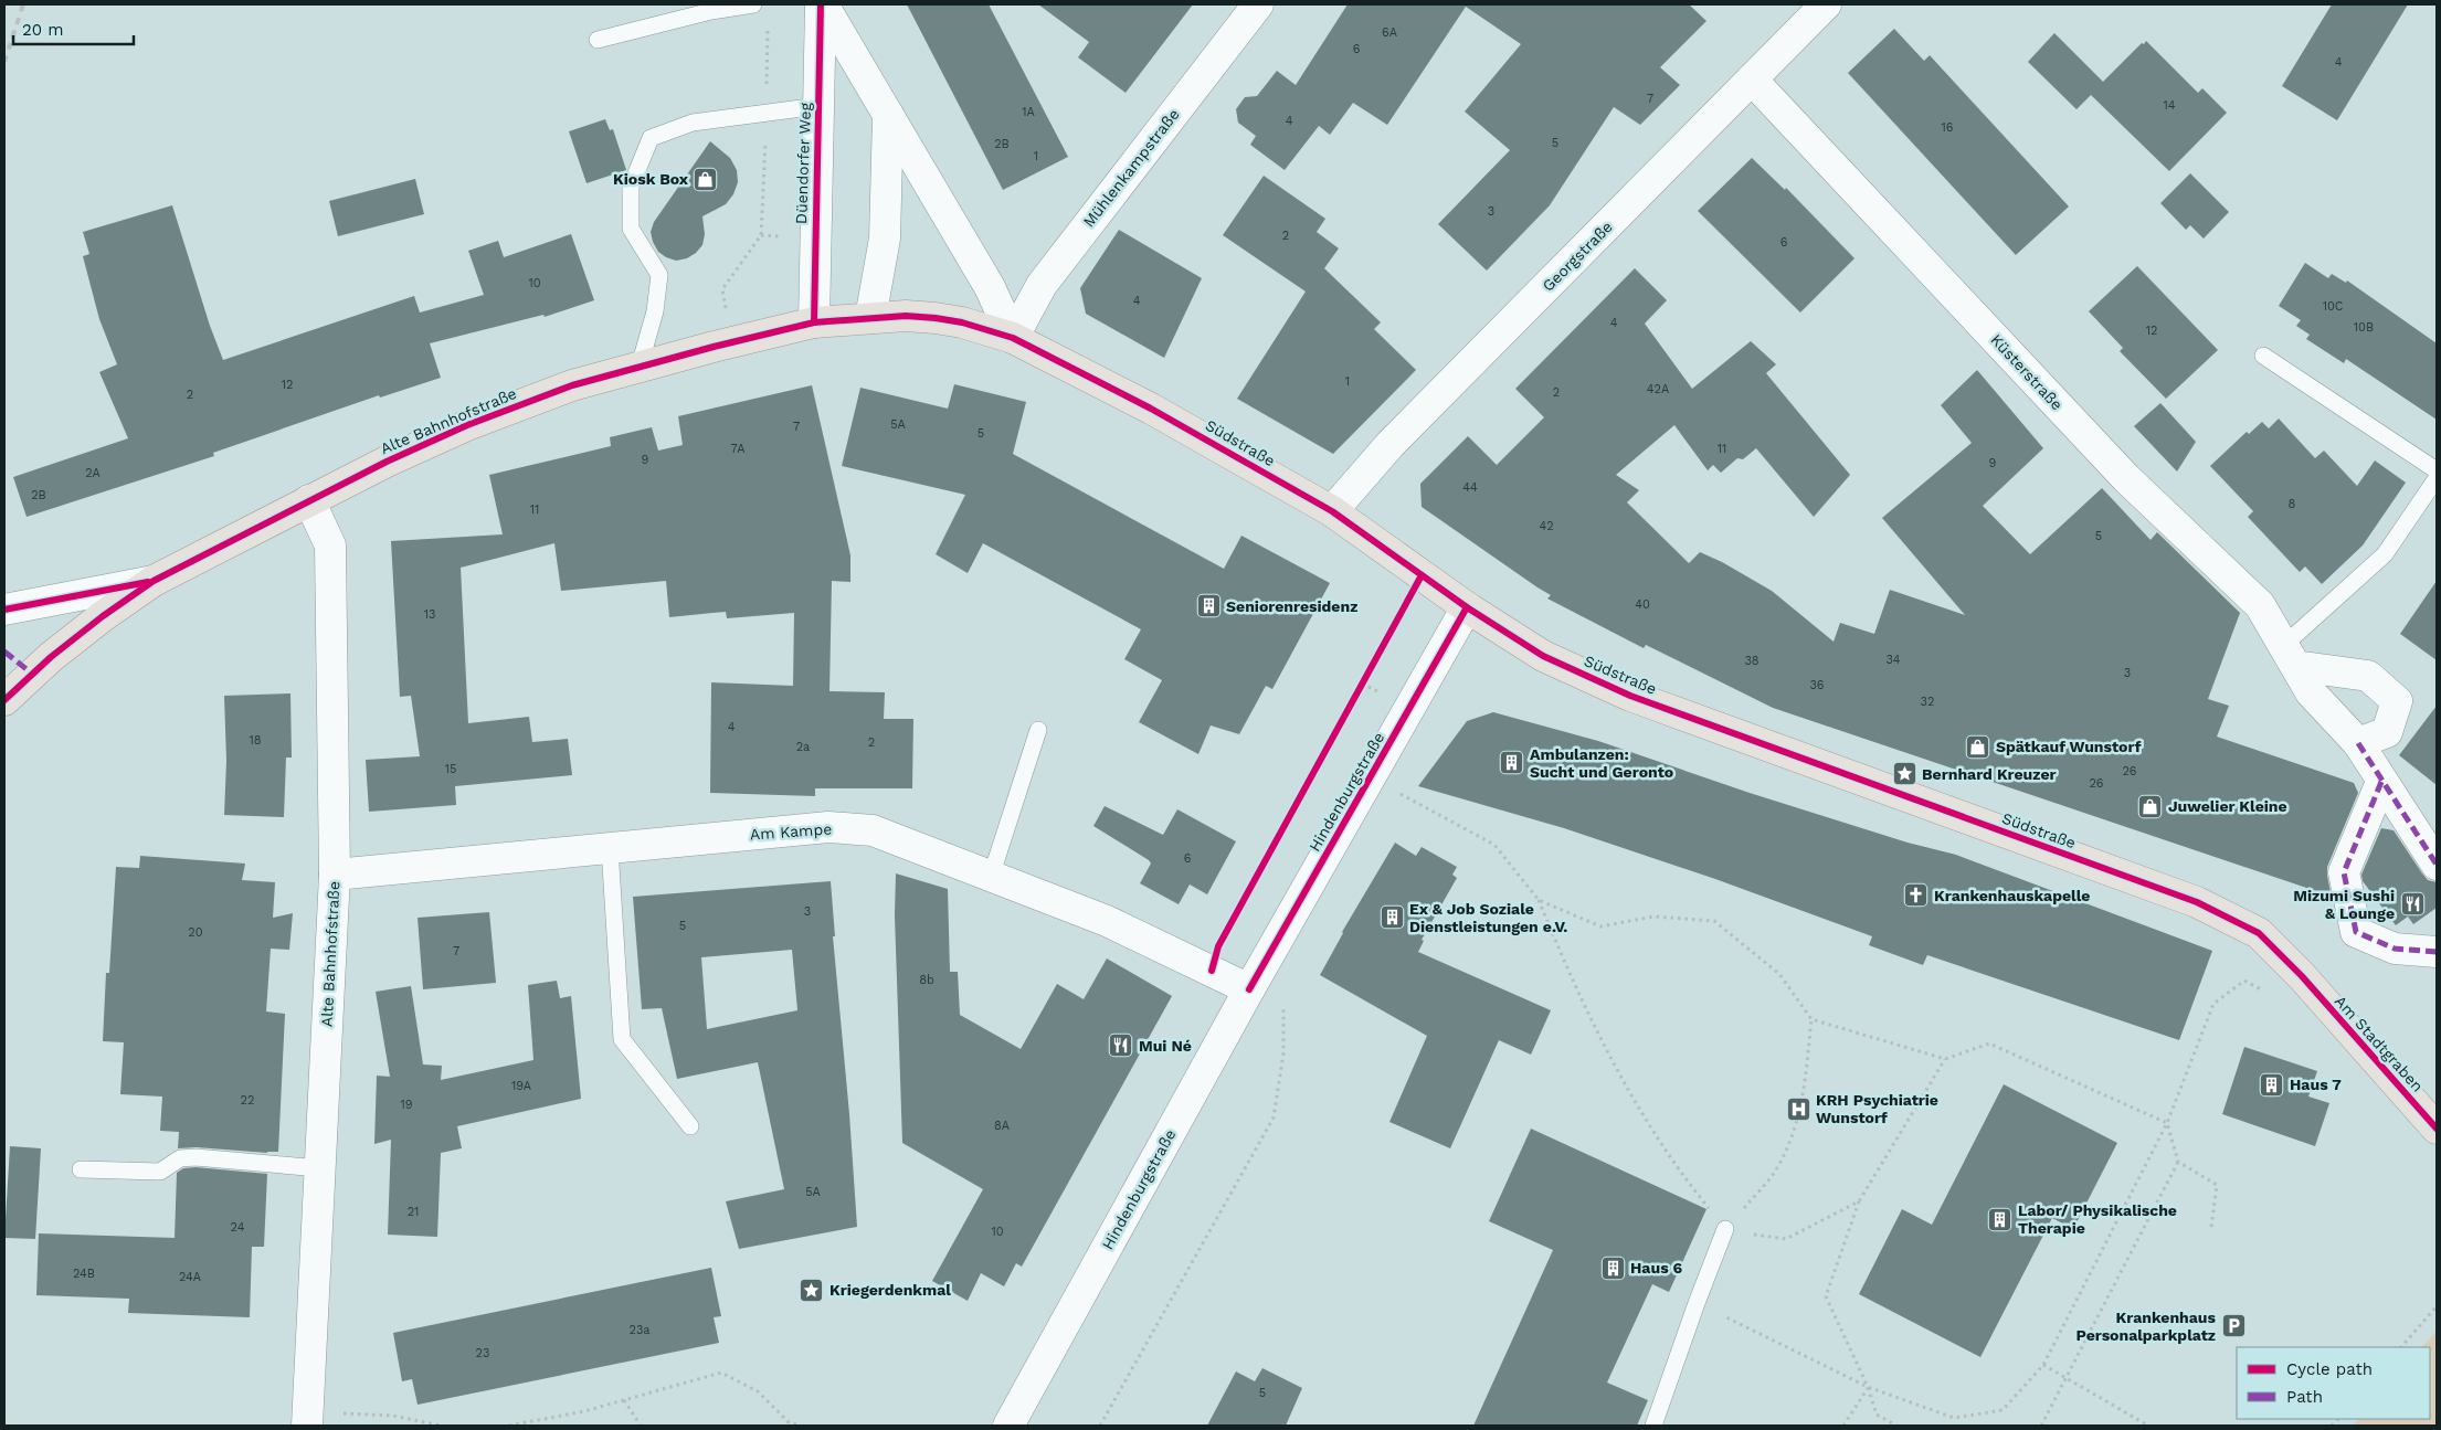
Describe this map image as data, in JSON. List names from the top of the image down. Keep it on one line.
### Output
{"streets":{"main road":["Alte Bahnhofstraße","Südstraße","Am Stadtgraben"],"street":["Düendorfer Weg","Mühlenkampstraße","Georgstraße","Küsterstraße","Hindenburgstraße","Am Kampe"]},"crossings":[["Düendorfer Weg","Mühlenkampstraße"],["Düendorfer Weg","Alte Bahnhofstraße"],["Düendorfer Weg","Südstraße"],["Mühlenkampstraße","Südstraße"],["Georgstraße","Küsterstraße"],["Georgstraße","Südstraße"],["Alte Bahnhofstraße","Südstraße"],["Alte Bahnhofstraße","Am Kampe"],["Südstraße","Hindenburgstraße"],["Südstraße","Am Stadtgraben"],["Hindenburgstraße","Am Kampe"]],"places":{"shop":["Kiosk Box","Spätkauf Wunstorf","Juwelier Kleine"],"building":["Seniorenresidenz","Ambulanzen: Sucht und Geronto","Ex & Job Soziale Dienstleistungen e.V.","Haus 7","Labor/ Physikalische Therapie","Haus 6"],"place":["Bernhard Kreuzer","Kriegerdenkmal"],"church":["Krankenhauskapelle"],"restaurant":["Mizumi Sushi & Lounge","Mui Né"],"hospital":["KRH Psychiatrie Wunstorf"],"parking":["Krankenhaus Personalparkplatz"]},"house_numbers":["6A","6","4","7","14","1A","4","16","5","2B","1","3","2","6","10","4","10C","4","10B","12","1","12","42A","2","2","5A","7","5","7A","11","9","9","2A","44","2B","8","11","42","5","40","13","34","38","3","36","32","4","18","2","2a","15","26","26","6","3","5","20","7","8b","19A","22","19","8A","5A","21","24","10","24B","24A","23a","23","5"],"legend":["Cycle path","Path"],"scale_bar":"20 m"}
